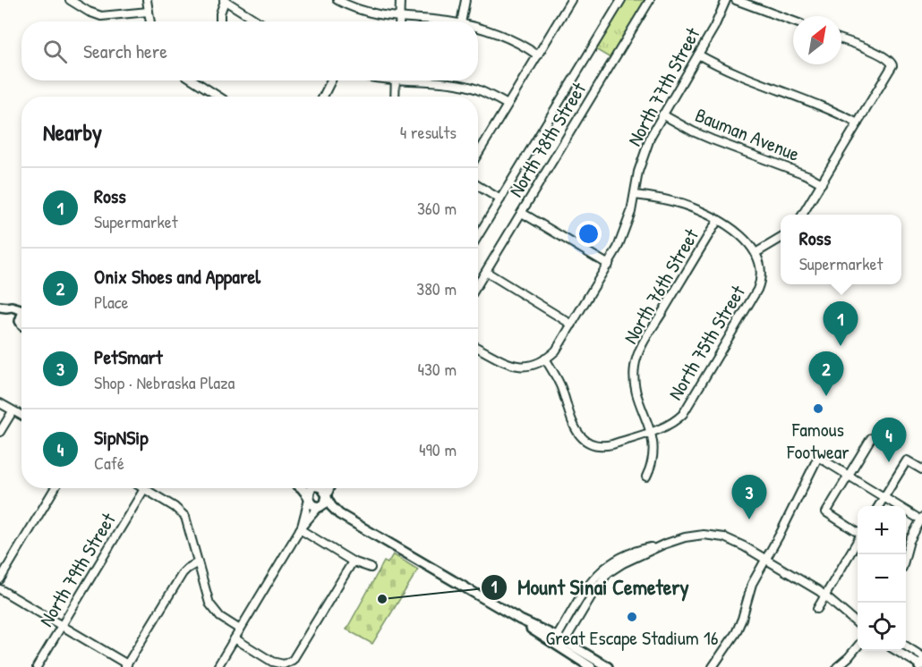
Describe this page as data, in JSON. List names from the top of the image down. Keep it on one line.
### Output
{"streets":{"street":["North 77th Street","Bauman Avenue","North 78th Street","North 76th Street","North 75th Street","North 79th Street"]},"crossings":[["North 77th Street","Bauman Avenue"],["North 77th Street","North 75th Street"],["North 76th Street","North 75th Street"]],"places":["Famous Footwear","Mount Sinai Cemetery","Great Escape Stadium 16"],"north":"top right","page":{"search":"Search here","heading":["Nearby","4 results"],"list":[{"mark":"1","name":"Ross","note":"Supermarket","value":"360 m"},{"mark":"2","name":"Onix Shoes and Apparel","note":"Place","value":"380 m"},{"mark":"3","name":"PetSmart","note":"Shop · Nebraska Plaza","value":"430 m"},{"mark":"4","name":"SipNSip","note":"Café","value":"490 m"}],"popup":["Ross","Supermarket"],"pins":["1","2","4","3"],"map_buttons":["+","−"]}}
